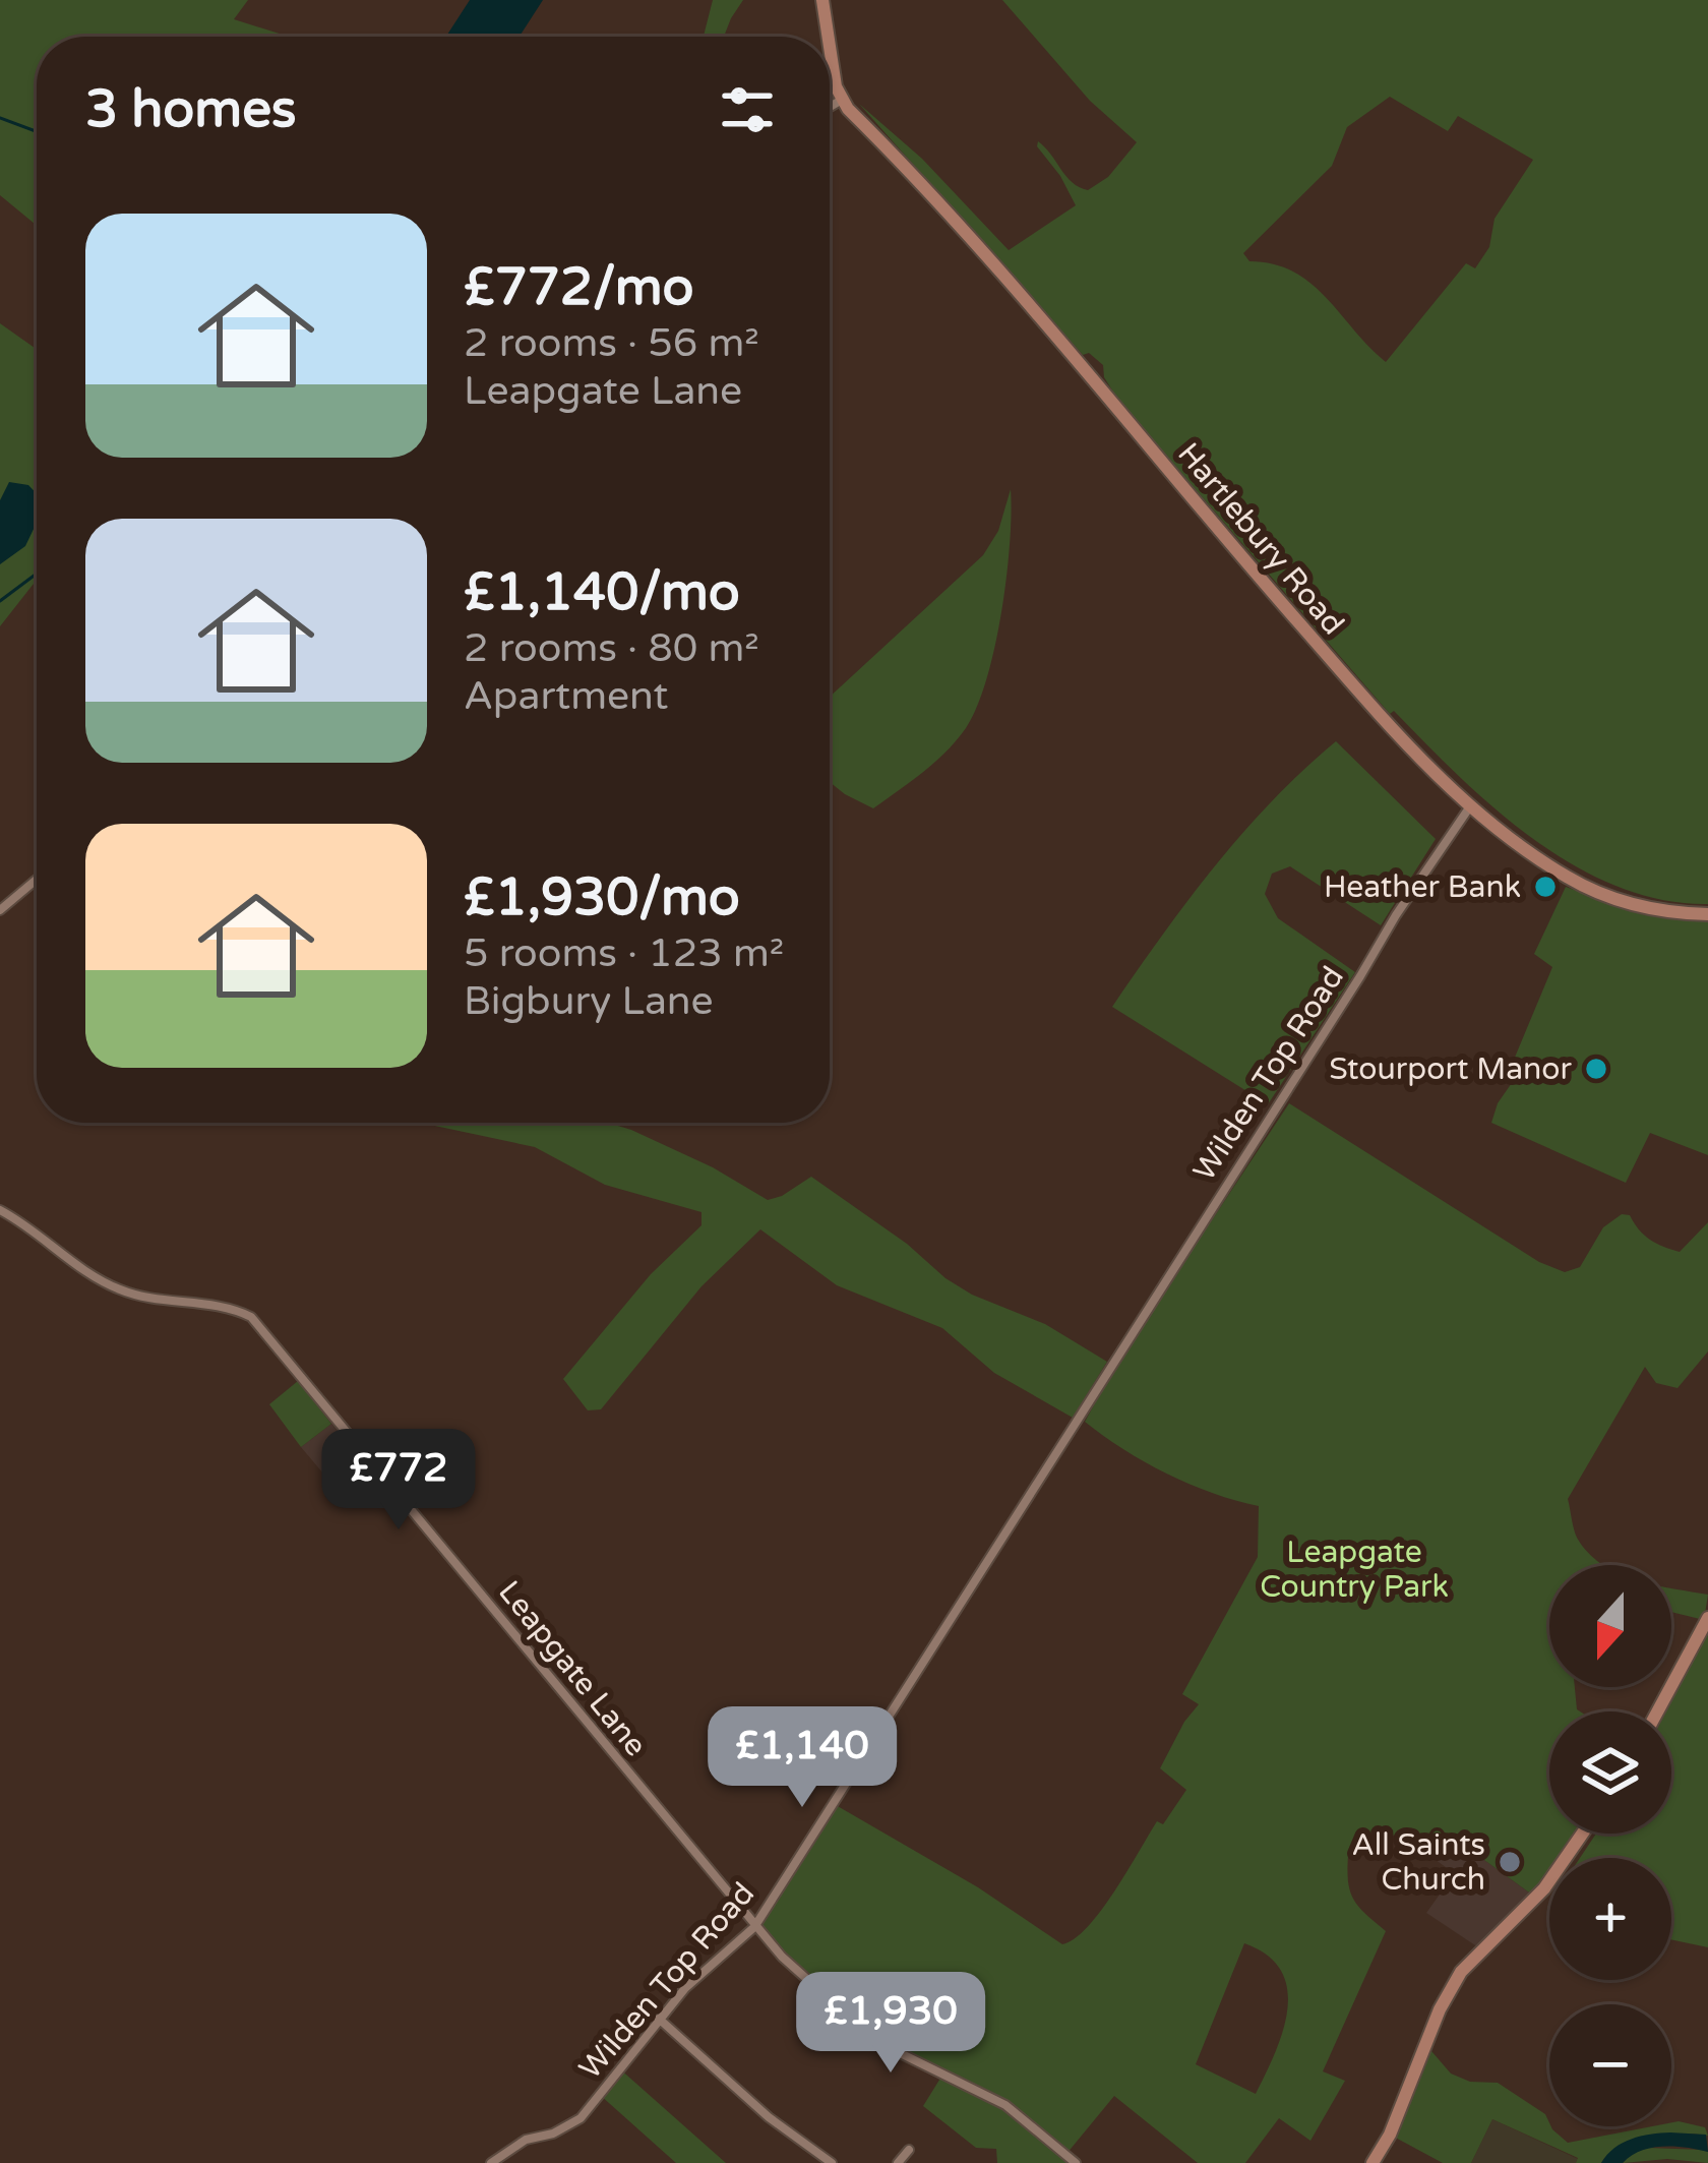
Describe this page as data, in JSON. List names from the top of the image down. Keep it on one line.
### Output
{"streets":{"main road":["Hartlebury Road"],"street":["Wilden Top Road","Leapgate Lane"]},"crossings":[["Hartlebury Road","Wilden Top Road"],["Wilden Top Road","Leapgate Lane"]],"parks":["Leapgate Country Park"],"places":["Heather Bank","Stourport Manor","All Saints Church"],"north":"bottom","page":{"heading":"3 homes","list":[{"name":"£772/mo","note":"2 rooms · 56 m² · Leapgate Lane"},{"name":"£1,140/mo","note":"2 rooms · 80 m² · Apartment"},{"name":"£1,930/mo","note":"5 rooms · 123 m² · Bigbury Lane"}],"price":["£772","£1,140","£1,930"],"map_buttons":["+","−"]}}
